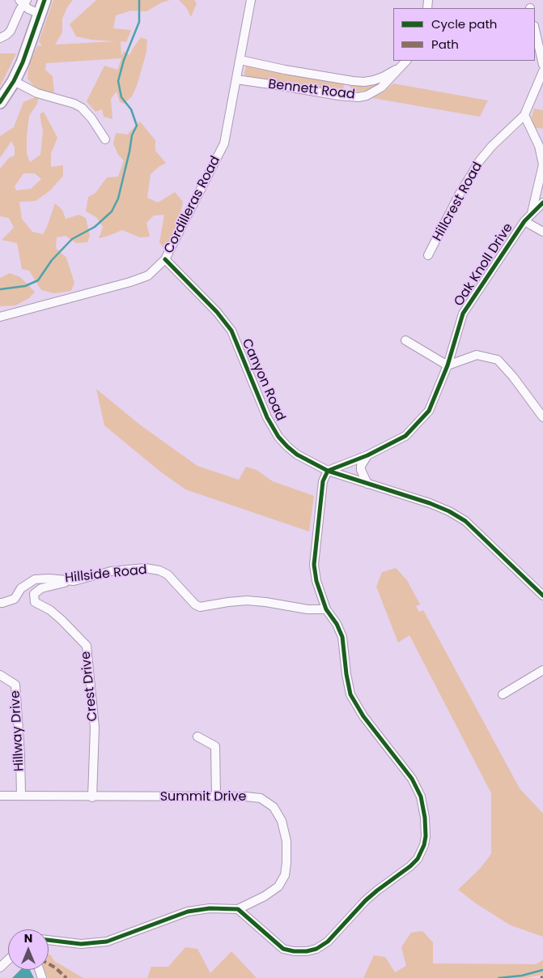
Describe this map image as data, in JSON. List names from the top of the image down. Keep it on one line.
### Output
{"streets":{"street":["Bennett Road","Hillcrest Road","Cordilleras Road","Oak Knoll Drive","Canyon Road","Hillside Road","Crest Drive","Hillway Drive","Summit Drive"]},"crossings":[["Bennett Road","Cordilleras Road"],["Cordilleras Road","Canyon Road"],["Oak Knoll Drive","Canyon Road"],["Hillside Road","Crest Drive"],["Crest Drive","Summit Drive"],["Hillway Drive","Summit Drive"]],"legend":["Cycle path","Path"],"north":"top"}
